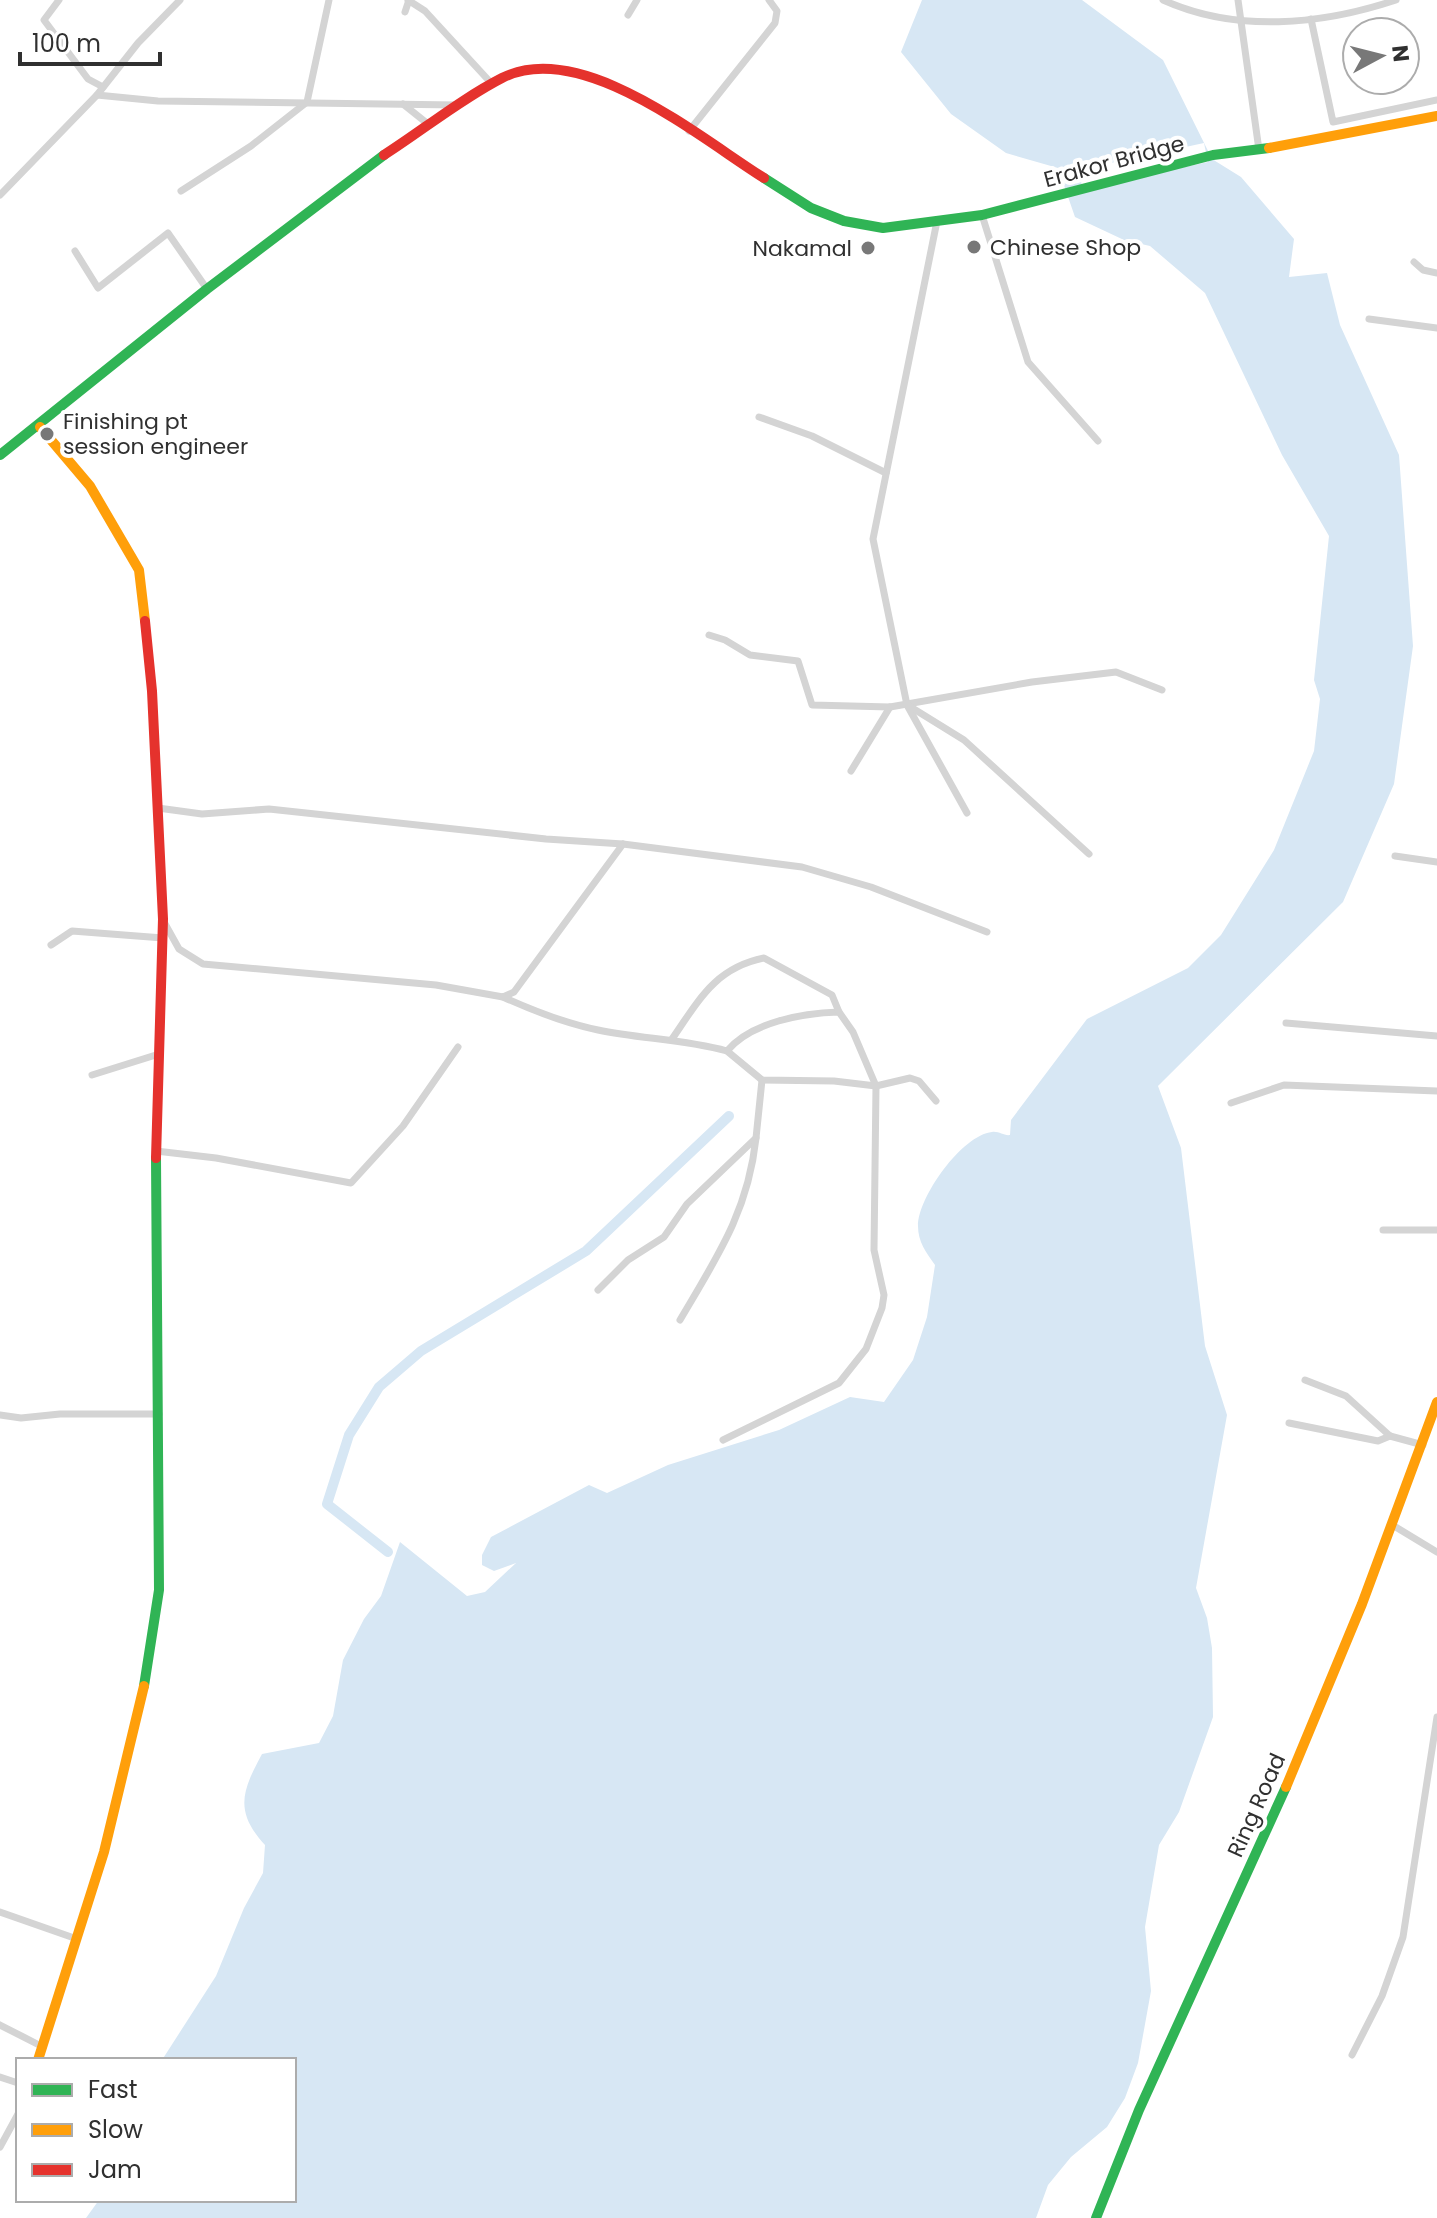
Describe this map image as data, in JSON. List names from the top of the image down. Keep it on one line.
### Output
{"streets":{"street":["Erakor Bridge","Ring Road"]},"places":["Chinese Shop","Nakamal","Finishing pt session engineer"],"legend":["Fast","Slow","Jam"],"scale_bar":"100 m","north":"right"}
